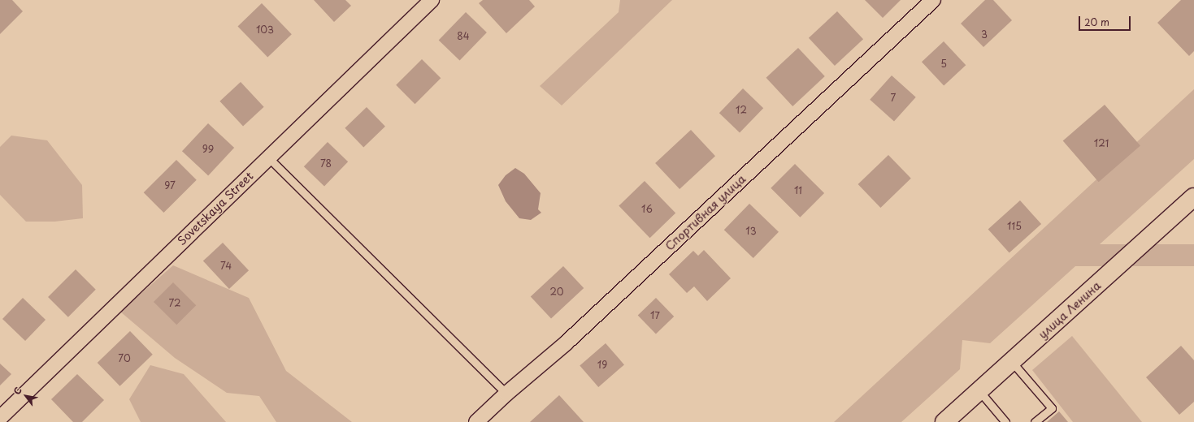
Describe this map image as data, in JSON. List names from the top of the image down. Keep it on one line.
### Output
{"streets":{"street":["Sovetskaya Street","Спортивная улица","улица Ленина"]},"house_numbers":["103","3","84","5","7","12","121","99","78","97","11","16","115","13","74","20","72","17","70","19"],"scale_bar":"20 m","north":"top left"}
